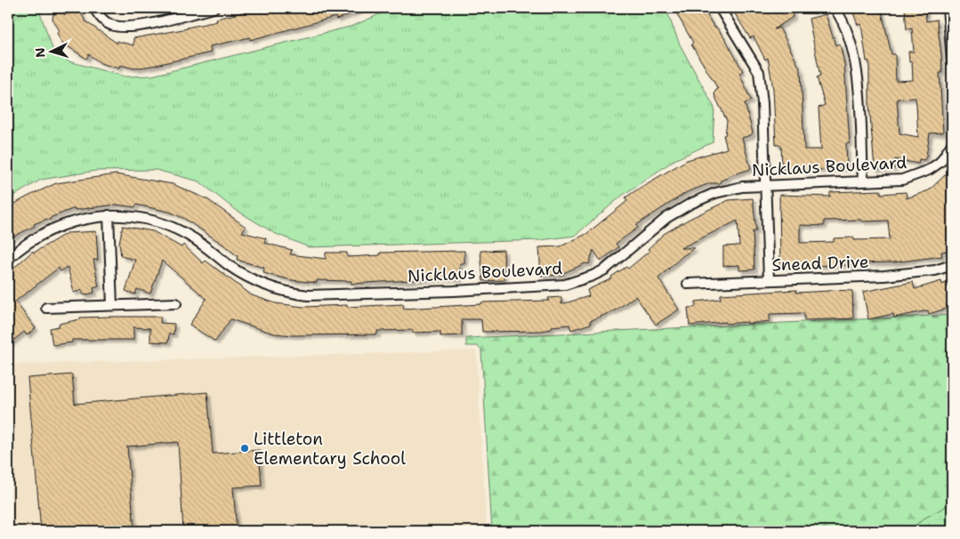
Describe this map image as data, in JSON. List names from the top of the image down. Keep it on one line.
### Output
{"streets":{"street":["Nicklaus Boulevard","Snead Drive"]},"places":["Littleton Elementary School"],"north":"left"}
